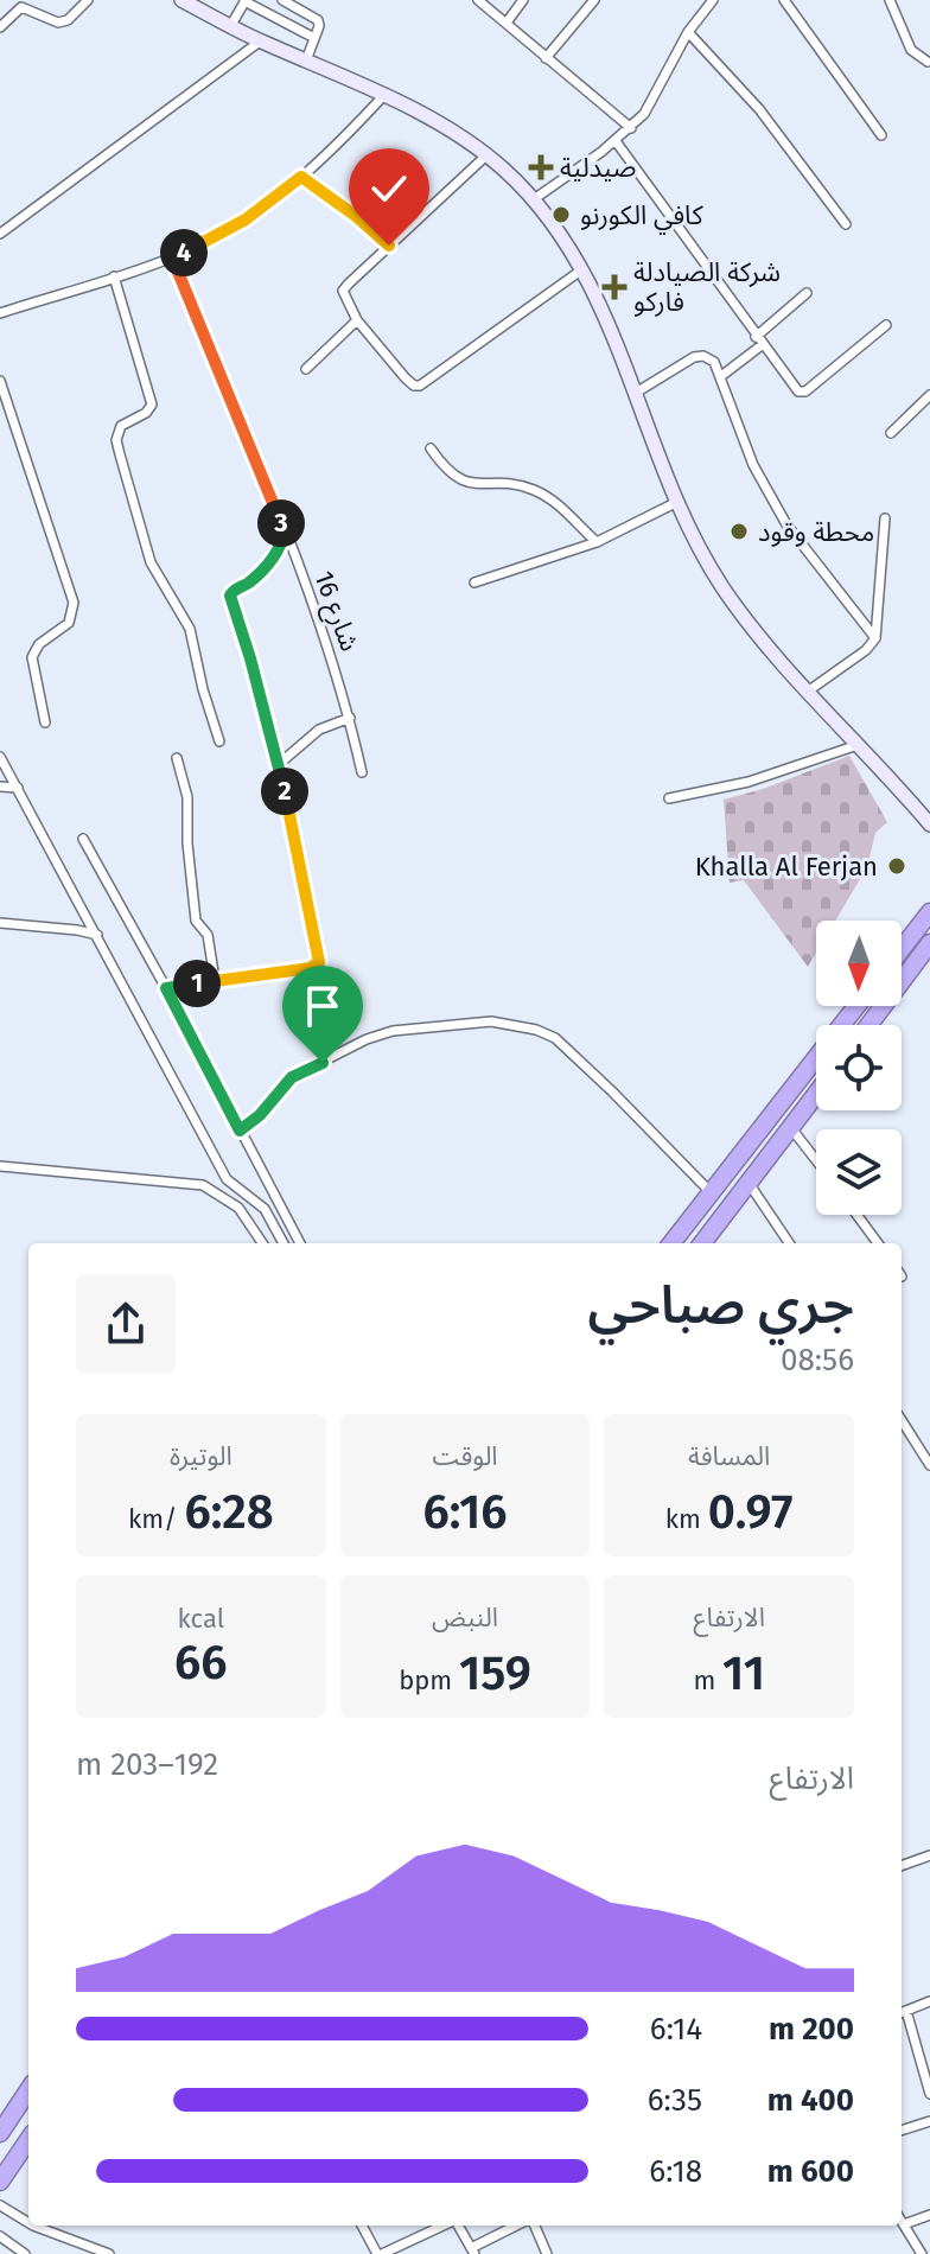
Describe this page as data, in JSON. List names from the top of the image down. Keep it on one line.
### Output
{"streets":{"street":["شارع 16"]},"places":{"health":["صيدلية","شركة الصيادلة فاركو"],"other":["كافي الكورنو","محطة وقود","Khalla Al Ferjan"]},"north":"bottom","page":{"pins":["4","3","2","1"],"heading":["جري صباحي","08:56"],"stats":[["المسافة","0.97 km"],["الوقت","6:16"],["الوتيرة","6:28 /km"],["الارتفاع","11 m"],["النبض","159 bpm"],["kcal","66"]],"chart":["الارتفاع","192–203 m"],"list":[{"name":"200 m","note":"6:14"},{"name":"400 m","note":"6:35"},{"name":"600 m","note":"6:18"}]}}
